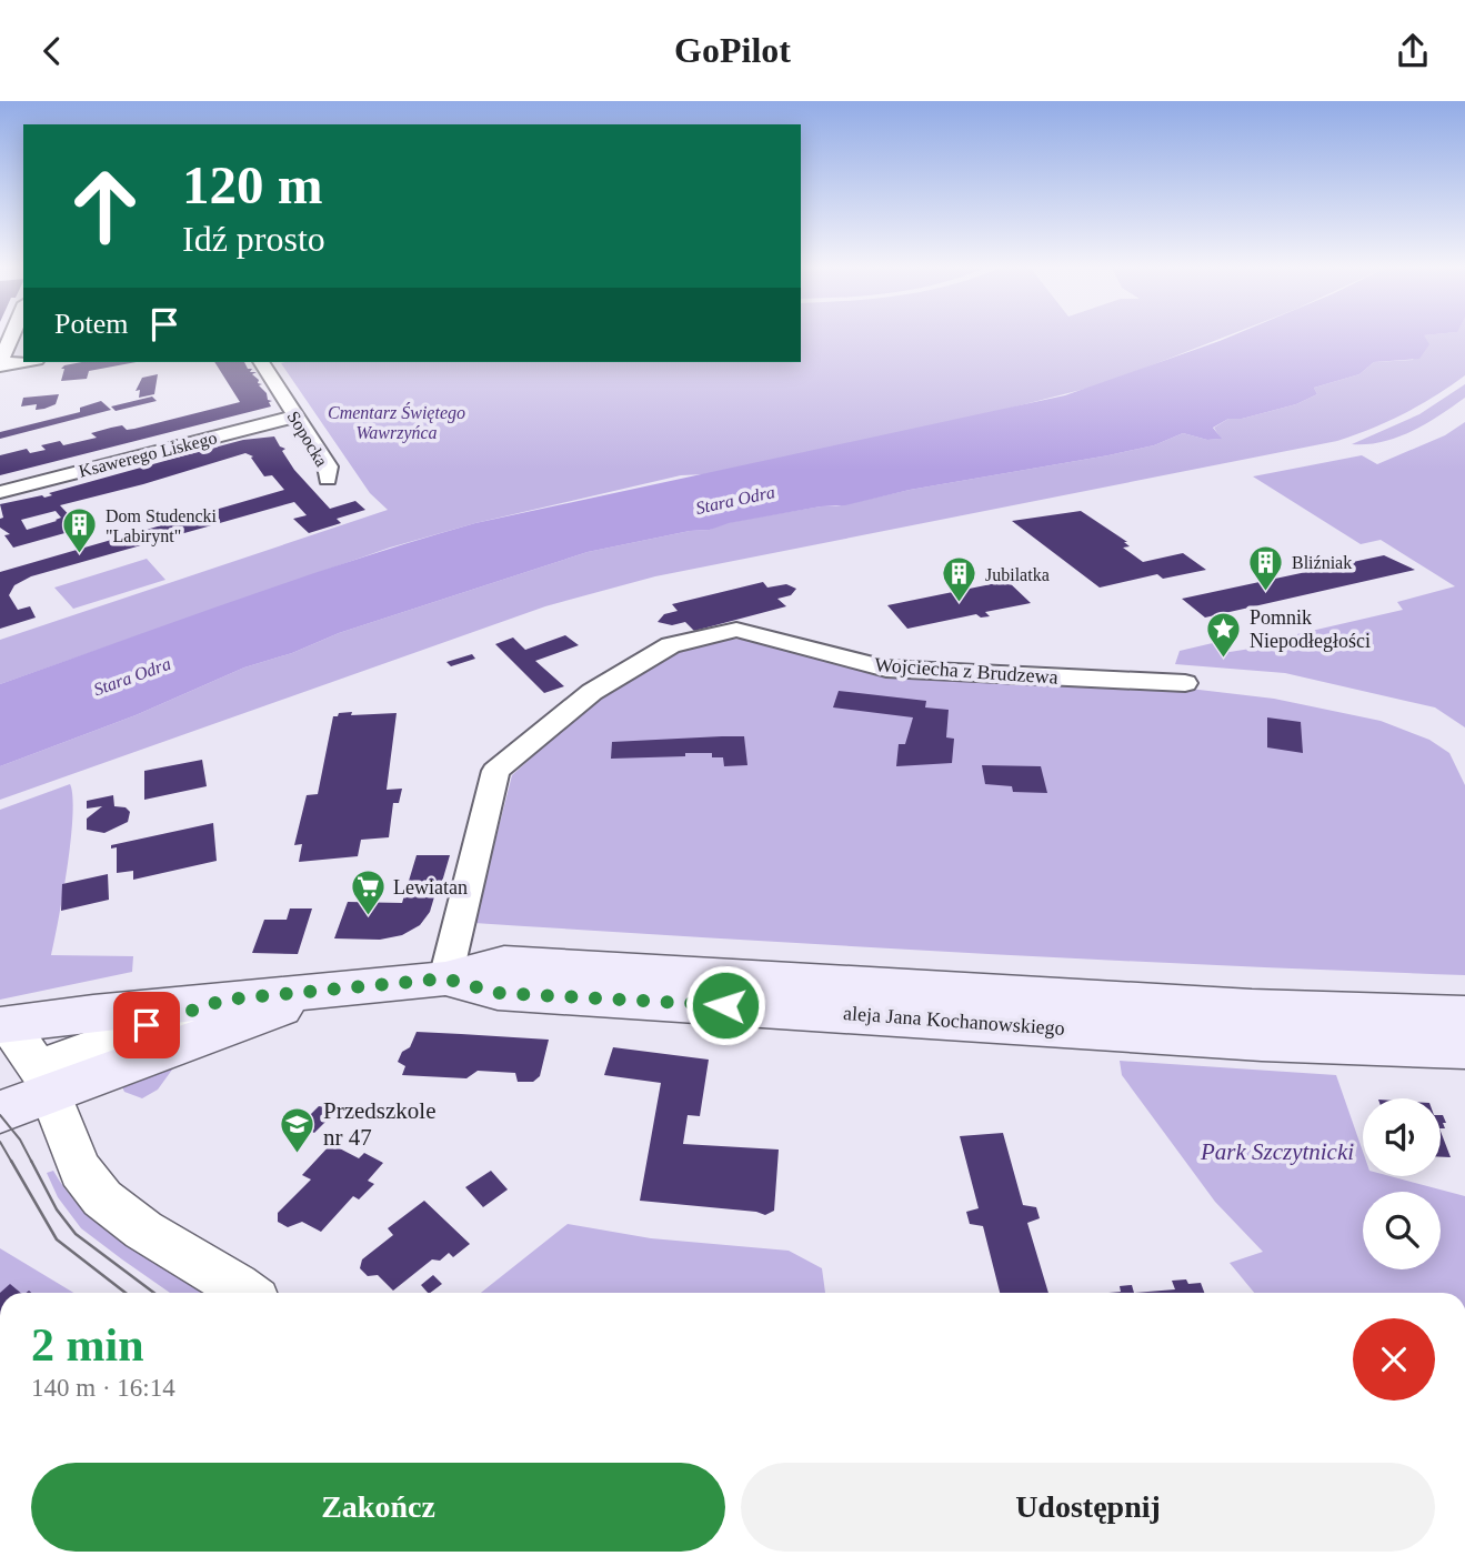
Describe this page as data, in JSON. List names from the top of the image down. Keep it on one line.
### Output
{"streets":{"main road":["aleja Jana Kochanowskiego"],"street":["Sopocka","Ksawerego Liskego","Wojciecha z Brudzewa"]},"crossings":[["Sopocka","Ksawerego Liskego"],["Wojciecha z Brudzewa","aleja Jana Kochanowskiego"]],"water":["Stara Odra"],"parks":["Cmentarz Świętego Wawrzyńca","Park Szczytnicki"],"places":{"building":["Dom Studencki \"Labirynt\"","Bliźniak","Jubilatka"],"place":["Pomnik Niepodłegłości"],"supermarket":["Lewiatan"],"school or university":["Przedszkole nr 47"]},"page":{"header":"GoPilot","turn":["120 m","Idź prosto"],"then":"Potem","heading":["2 min","140 m · 16:14"],"buttons":["Zakończ","Udostępnij"]}}
